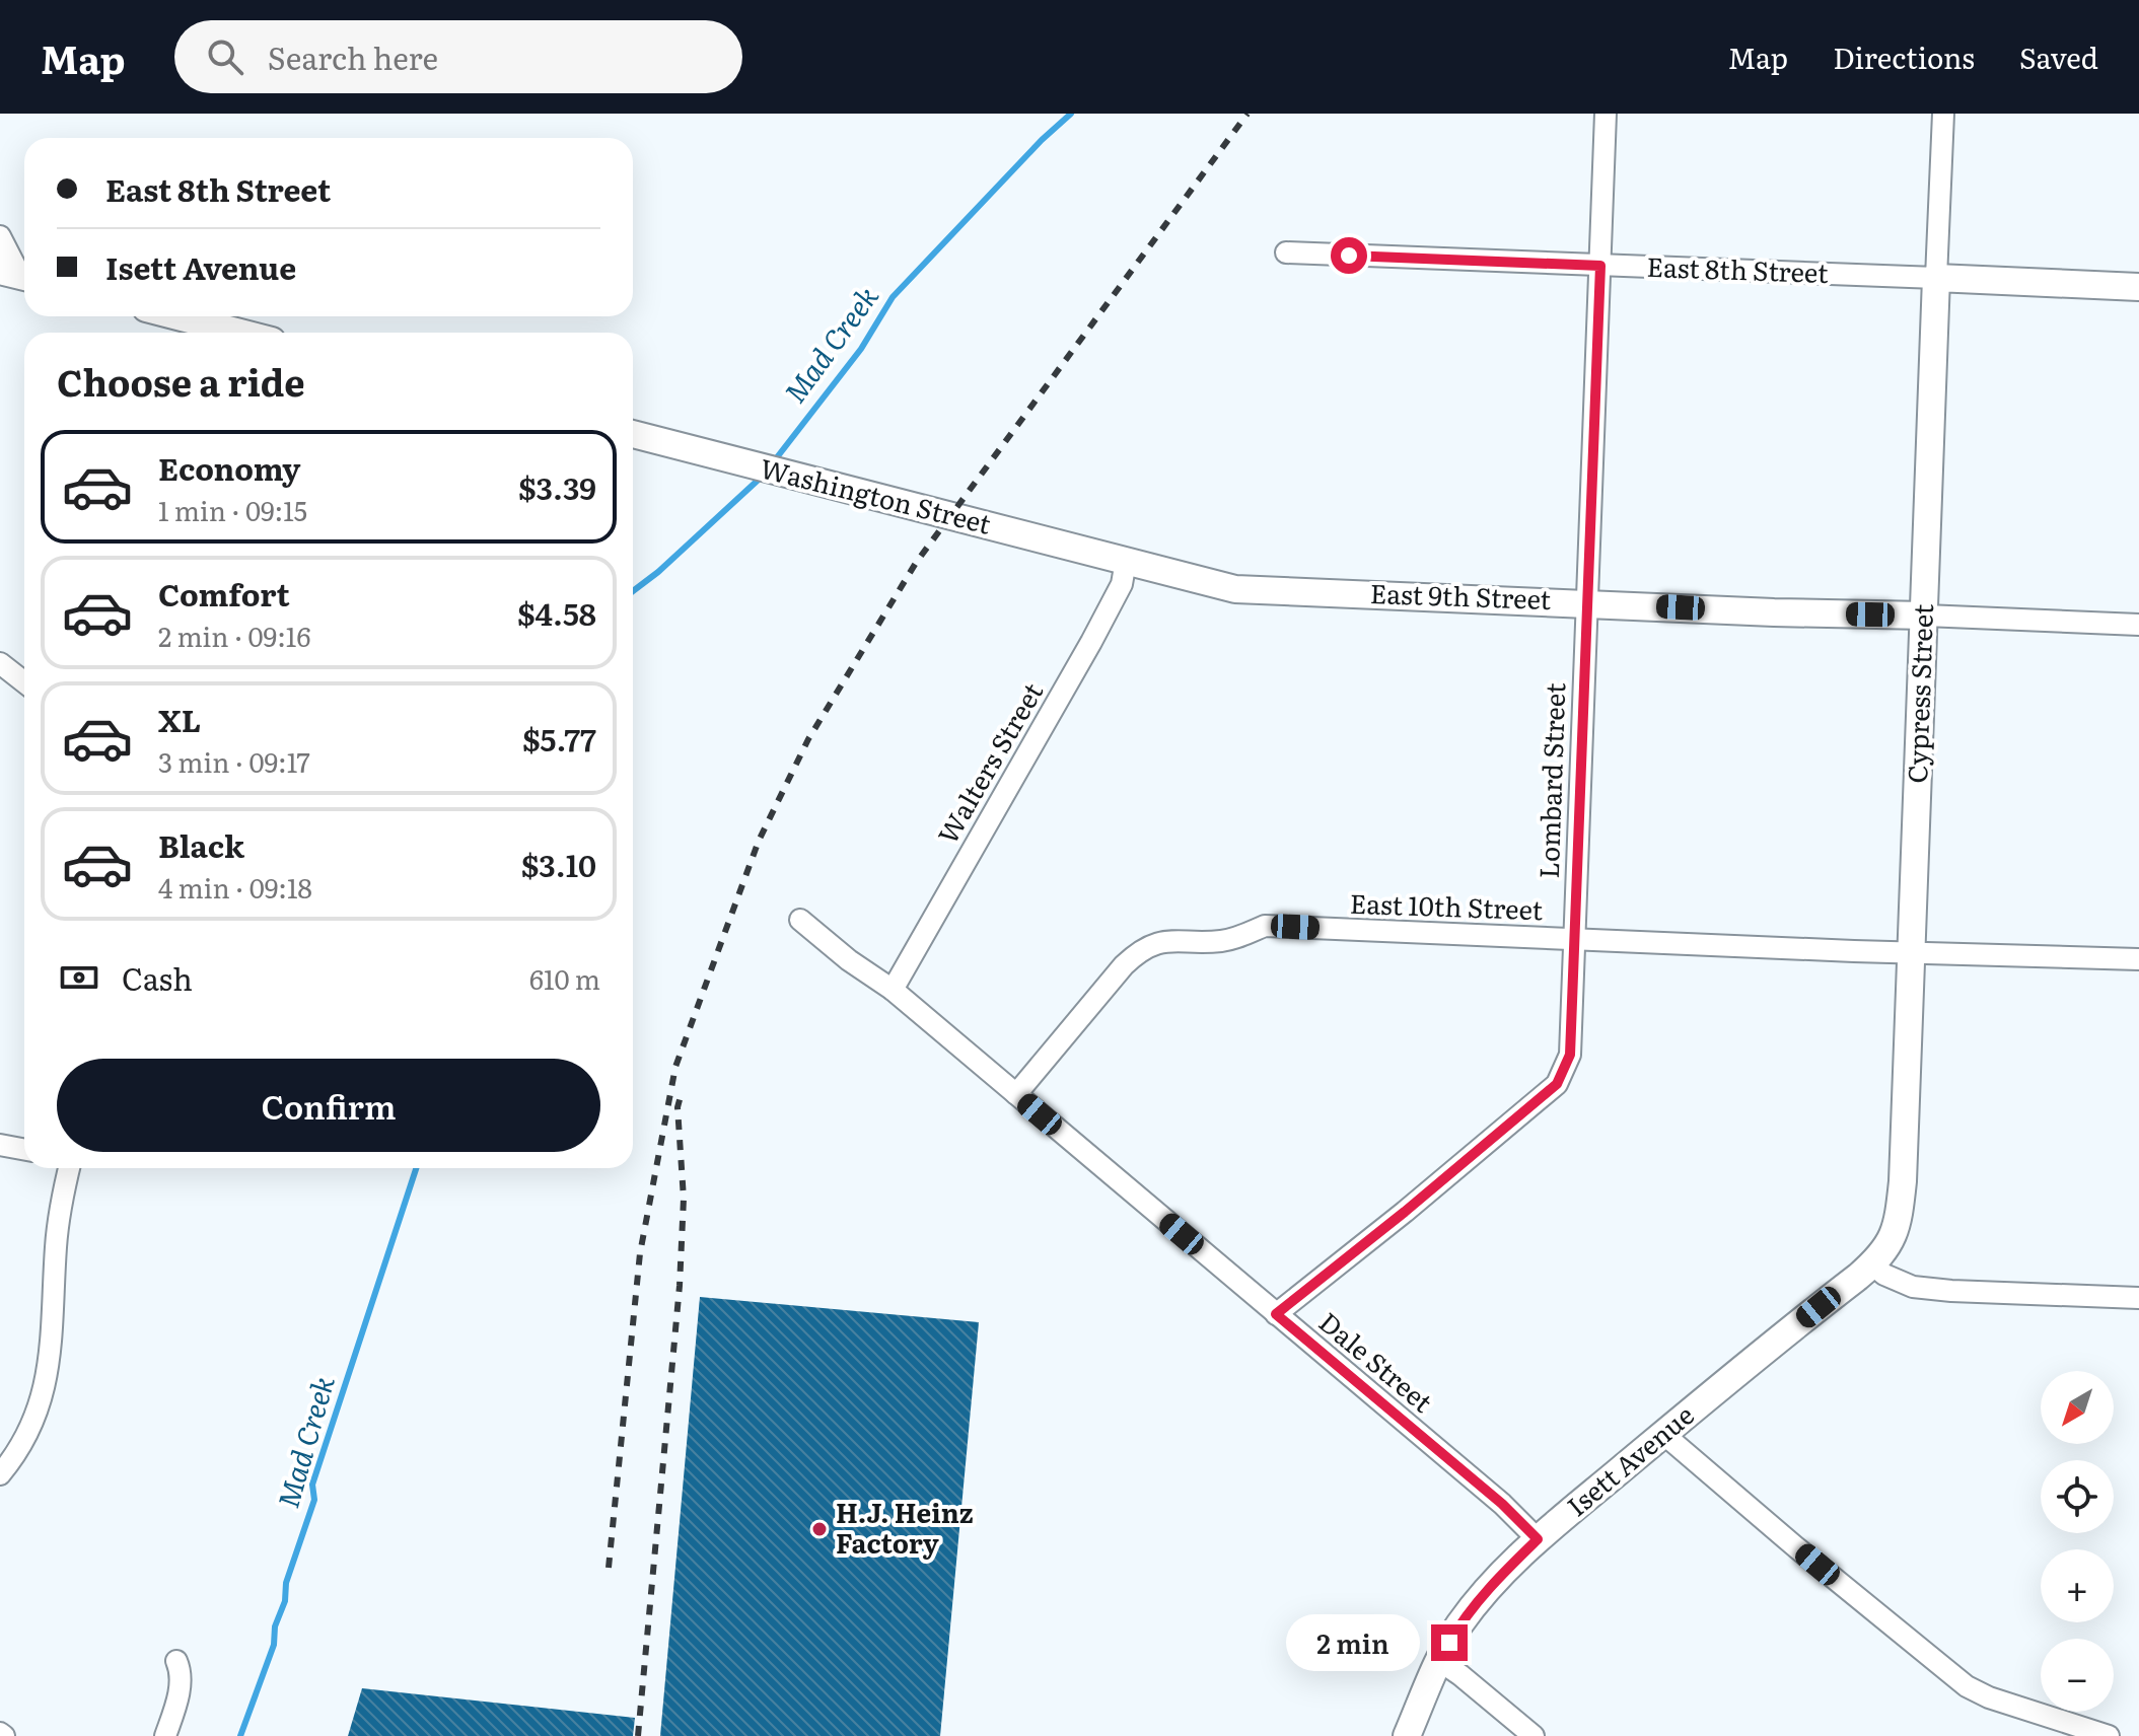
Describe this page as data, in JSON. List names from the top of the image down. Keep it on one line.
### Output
{"streets":{"main road":["East 8th Street","Washington Street","East 9th Street","Cypress Street","Isett Avenue"],"street":["Walters Street","Lombard Street","East 10th Street","Dale Street"]},"crossings":[["East 8th Street","Cypress Street"],["East 8th Street","Lombard Street"],["Washington Street","East 9th Street"],["Washington Street","Walters Street"],["East 9th Street","Cypress Street"],["East 9th Street","Walters Street"],["East 9th Street","Lombard Street"],["Cypress Street","East 10th Street"],["Cypress Street","Isett Avenue"],["Walters Street","Dale Street"],["Lombard Street","East 10th Street"],["Lombard Street","Dale Street"],["East 10th Street","Dale Street"],["Dale Street","Isett Avenue"]],"water":["Mad Creek"],"places":["H.J. Heinz Factory"],"north":"bottom left","page":{"header":"Map","search":"Search here","nav":["Map","Directions","Saved"],"banner":["East 8th Street","Isett Avenue"],"heading":"Choose a ride","list":[{"name":"Economy","note":"1 min · 09:15","value":"$3.39"},{"name":"Comfort","note":"2 min · 09:16","value":"$4.58"},{"name":"XL","note":"3 min · 09:17","value":"$5.77"},{"name":"Black","note":"4 min · 09:18","value":"$3.10"}],"pay":["Cash","610 m"],"buttons":"Confirm","map_buttons":["+","−"],"bubble":"2 min"}}
